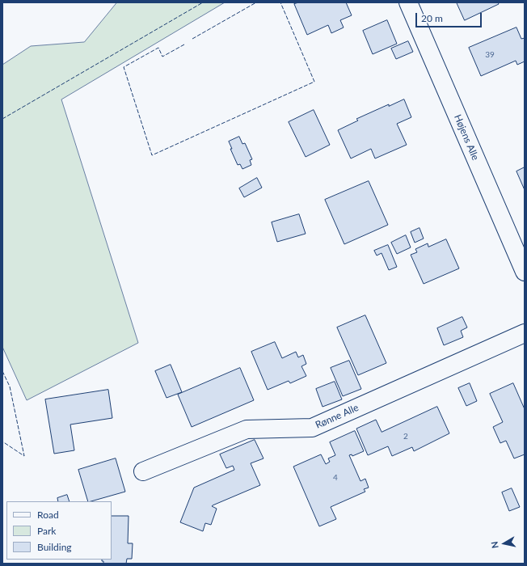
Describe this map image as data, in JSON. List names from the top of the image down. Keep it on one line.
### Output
{"streets":{"street":["Højens Alle","Rønne Alle"]},"house_numbers":["39","2","4"],"legend":["Road","Park","Building"],"scale_bar":"20 m","north":"left"}
